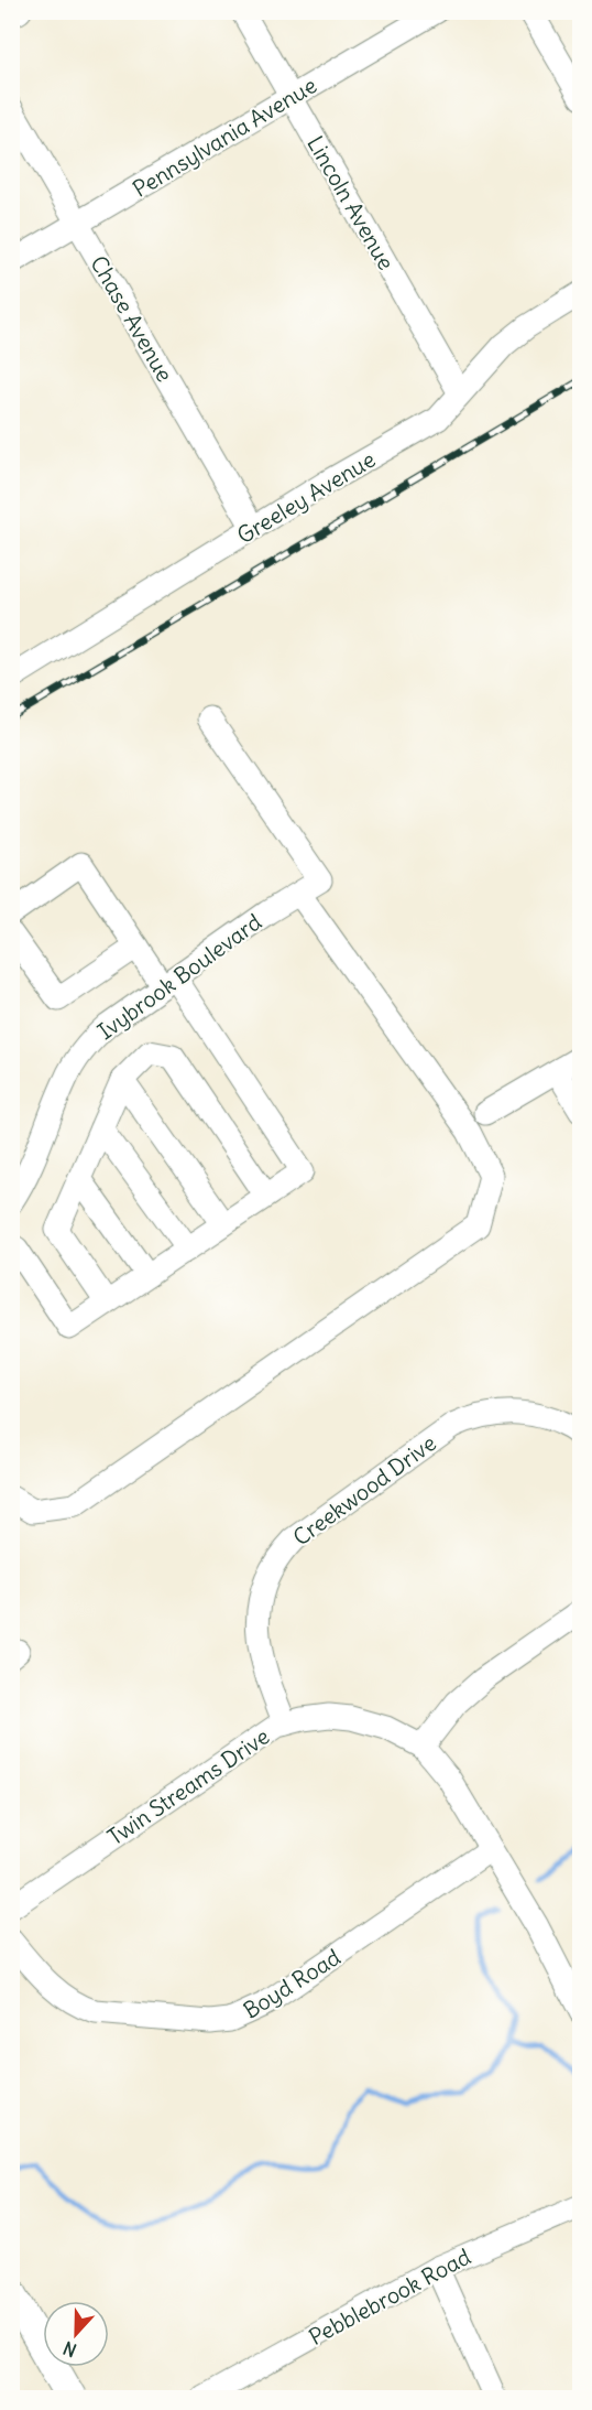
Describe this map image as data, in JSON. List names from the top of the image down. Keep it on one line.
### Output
{"streets":{"street":["Pennsylvania Avenue","Lincoln Avenue","Chase Avenue","Greeley Avenue","Ivybrook Boulevard","Creekwood Drive","Twin Streams Drive","Boyd Road","Pebblebrook Road"]},"crossings":[["Pennsylvania Avenue","Lincoln Avenue"],["Pennsylvania Avenue","Chase Avenue"],["Lincoln Avenue","Greeley Avenue"],["Chase Avenue","Greeley Avenue"],["Creekwood Drive","Twin Streams Drive"],["Twin Streams Drive","Boyd Road"]],"north":"bottom"}
